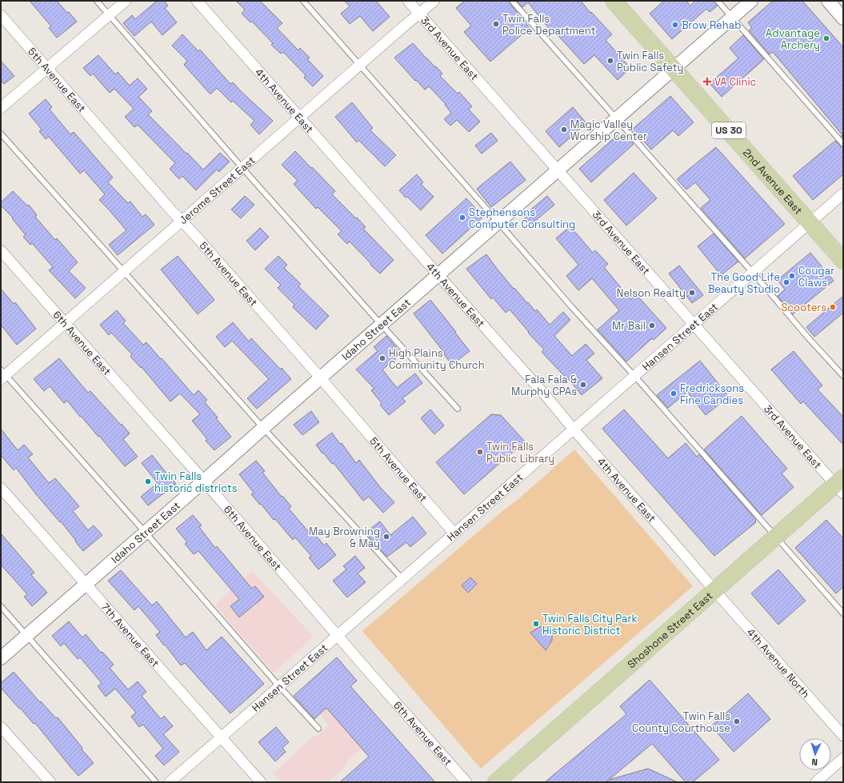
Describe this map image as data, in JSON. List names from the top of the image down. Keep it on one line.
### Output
{"streets":{"main road":["US 30","2nd Avenue East","Shoshone Street East"],"street":["3rd Avenue East","5th Avenue East","4th Avenue East","Jerome Street East","Idaho Street East","Hansen Street East","6th Avenue East","7th Avenue East","4th Avenue North"]},"crossings":[["3rd Avenue East","Jerome Street East"],["3rd Avenue East","Idaho Street East"],["3rd Avenue East","Hansen Street East"],["3rd Avenue East","Shoshone Street East"],["5th Avenue East","Jerome Street East"],["5th Avenue East","Idaho Street East"],["5th Avenue East","Hansen Street East"],["4th Avenue East","Jerome Street East"],["4th Avenue East","Idaho Street East"],["4th Avenue East","Hansen Street East"],["4th Avenue East","Shoshone Street East"],["4th Avenue East","4th Avenue North"],["2nd Avenue East","Idaho Street East"],["2nd Avenue East","Hansen Street East"],["Jerome Street East","6th Avenue East"],["Idaho Street East","6th Avenue East"],["Idaho Street East","7th Avenue East"],["Hansen Street East","6th Avenue East"],["Hansen Street East","7th Avenue East"],["Shoshone Street East","4th Avenue North"]],"places":{"other":["Twin Falls Police Department","Brow Rehab","Advantage Archery","Twin Falls Public Safety","Magic Valley Worship Center","Stephensons Computer Consulting","Cougar Claws","The Good Life Beauty Studio","Nelson Realty","Scooters","Mr Bail","High Plains Community Church","Fala Fala & Murphy CPAs","Fredricksons Fine Candies","Twin Falls Public Library","Twin Falls historic districts","May Browning & May","Twin Falls City Park Historic District","Twin Falls County Courthouse"],"health":["VA Clinic"]},"north":"bottom"}
